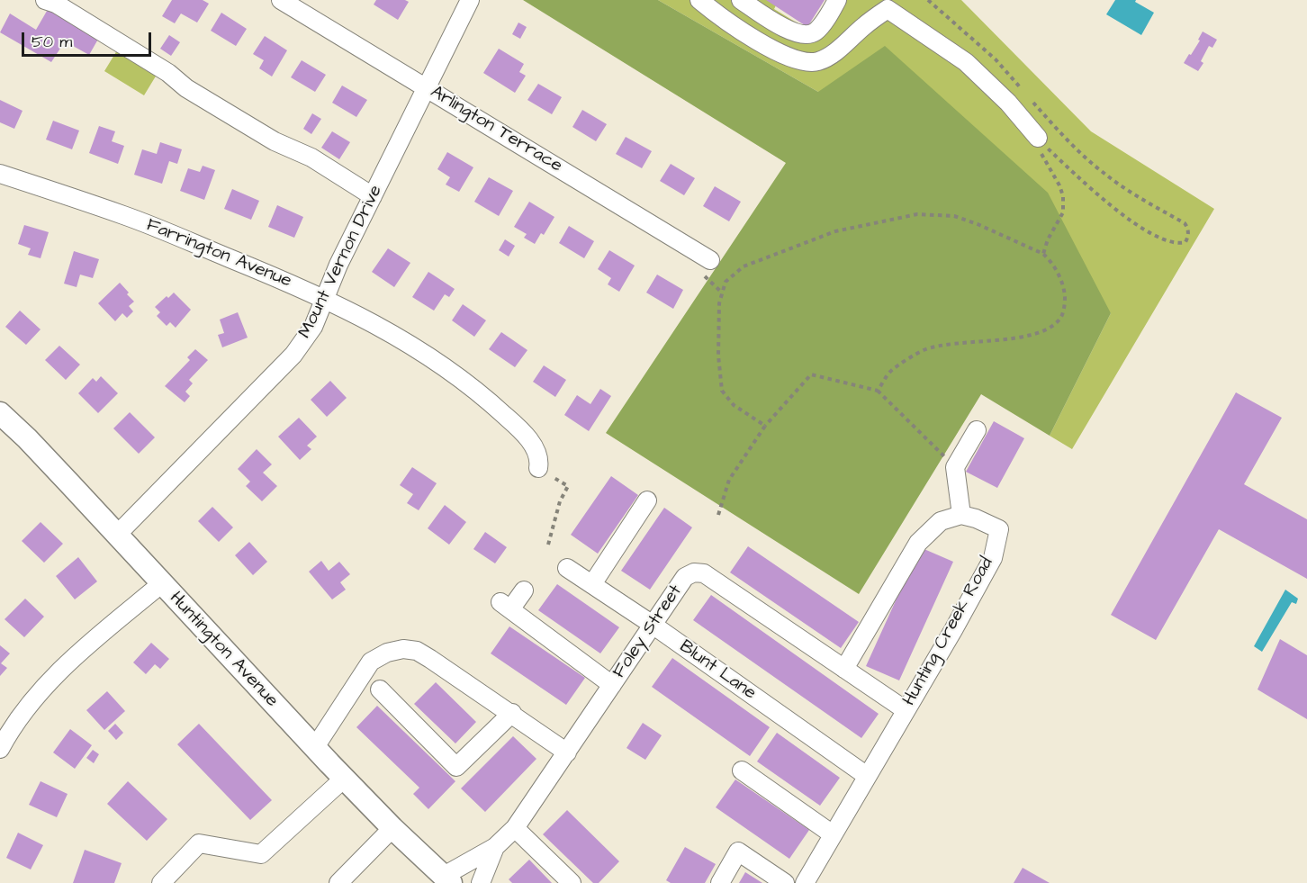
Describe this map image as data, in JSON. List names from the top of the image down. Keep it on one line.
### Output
{"streets":{"main road":["Huntington Avenue"],"street":["Arlington Terrace","Farrington Avenue","Mount Vernon Drive","Foley Street","Hunting Creek Road","Blunt Lane"]},"crossings":[["Arlington Terrace","Mount Vernon Drive"],["Farrington Avenue","Mount Vernon Drive"],["Mount Vernon Drive","Huntington Avenue"],["Foley Street","Hunting Creek Road"],["Foley Street","Huntington Avenue"],["Foley Street","Blunt Lane"],["Hunting Creek Road","Blunt Lane"]],"scale_bar":"50 m"}
